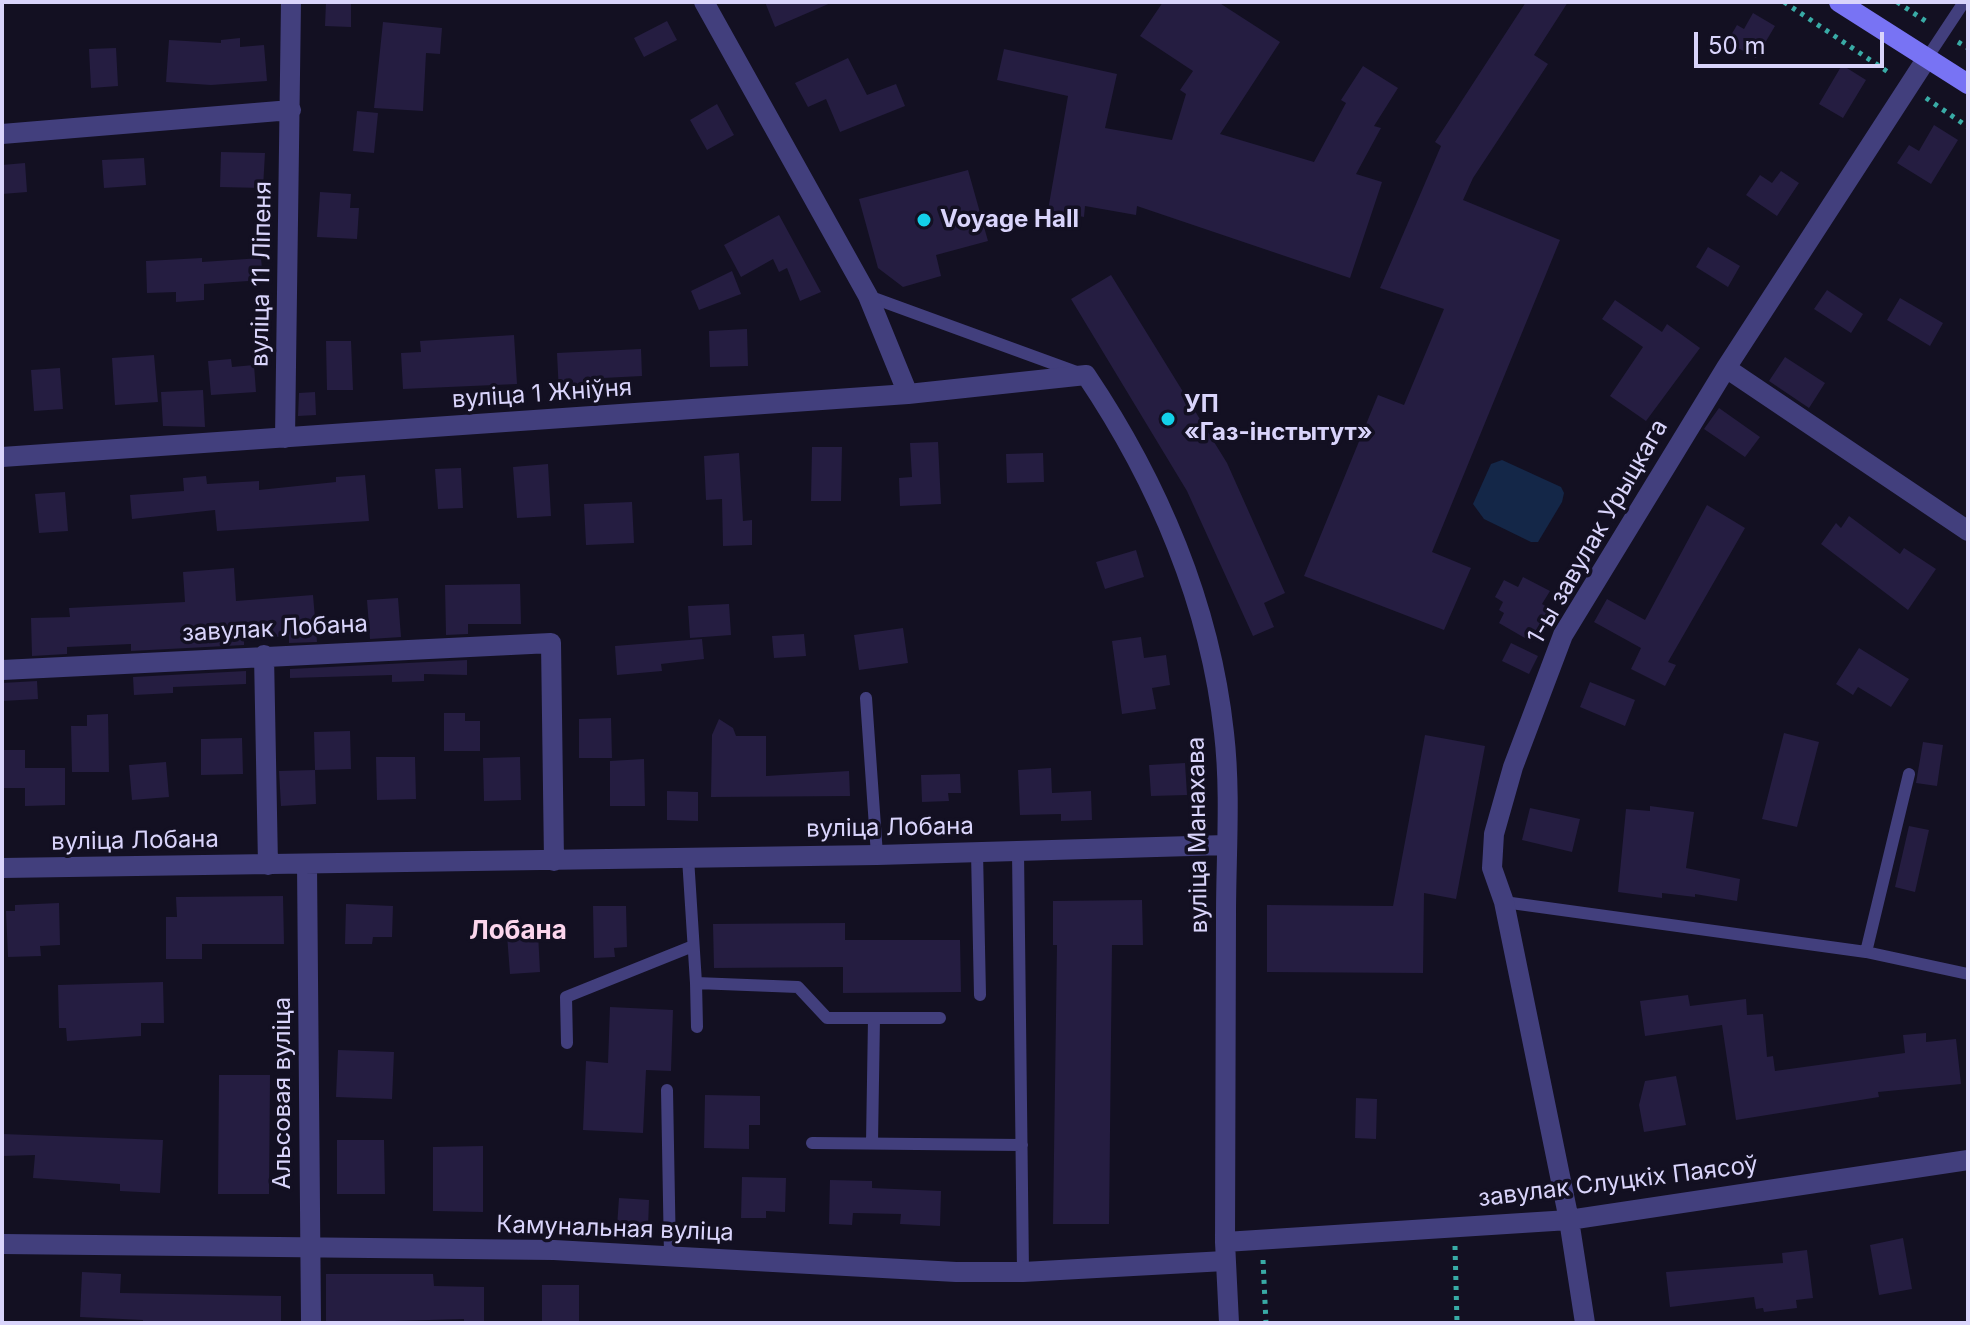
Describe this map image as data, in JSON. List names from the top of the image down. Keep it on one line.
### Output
{"streets":{"street":["вуліца 11 Ліпеня","вуліца 1 Жніўня","1-ы завулак Урыцкага","завулак Лобана","вуліца Лобана","вуліца Манахава","Альсовая вуліца","завулак Слуцкіх Паясоў","Камунальная вуліца"]},"crossings":[["вуліца 11 Ліпеня","вуліца 1 Жніўня"],["вуліца 1 Жніўня","вуліца Манахава"],["1-ы завулак Урыцкага","завулак Слуцкіх Паясоў"],["завулак Лобана","вуліца Лобана"],["вуліца Лобана","вуліца Манахава"],["вуліца Лобана","Альсовая вуліца"],["вуліца Манахава","завулак Слуцкіх Паясоў"],["вуліца Манахава","Камунальная вуліца"],["Альсовая вуліца","Камунальная вуліца"],["завулак Слуцкіх Паясоў","Камунальная вуліца"]],"districts":["Лобана"],"places":["Voyage Hall","УП «Газ-інстытут»"],"scale_bar":"50 m"}
